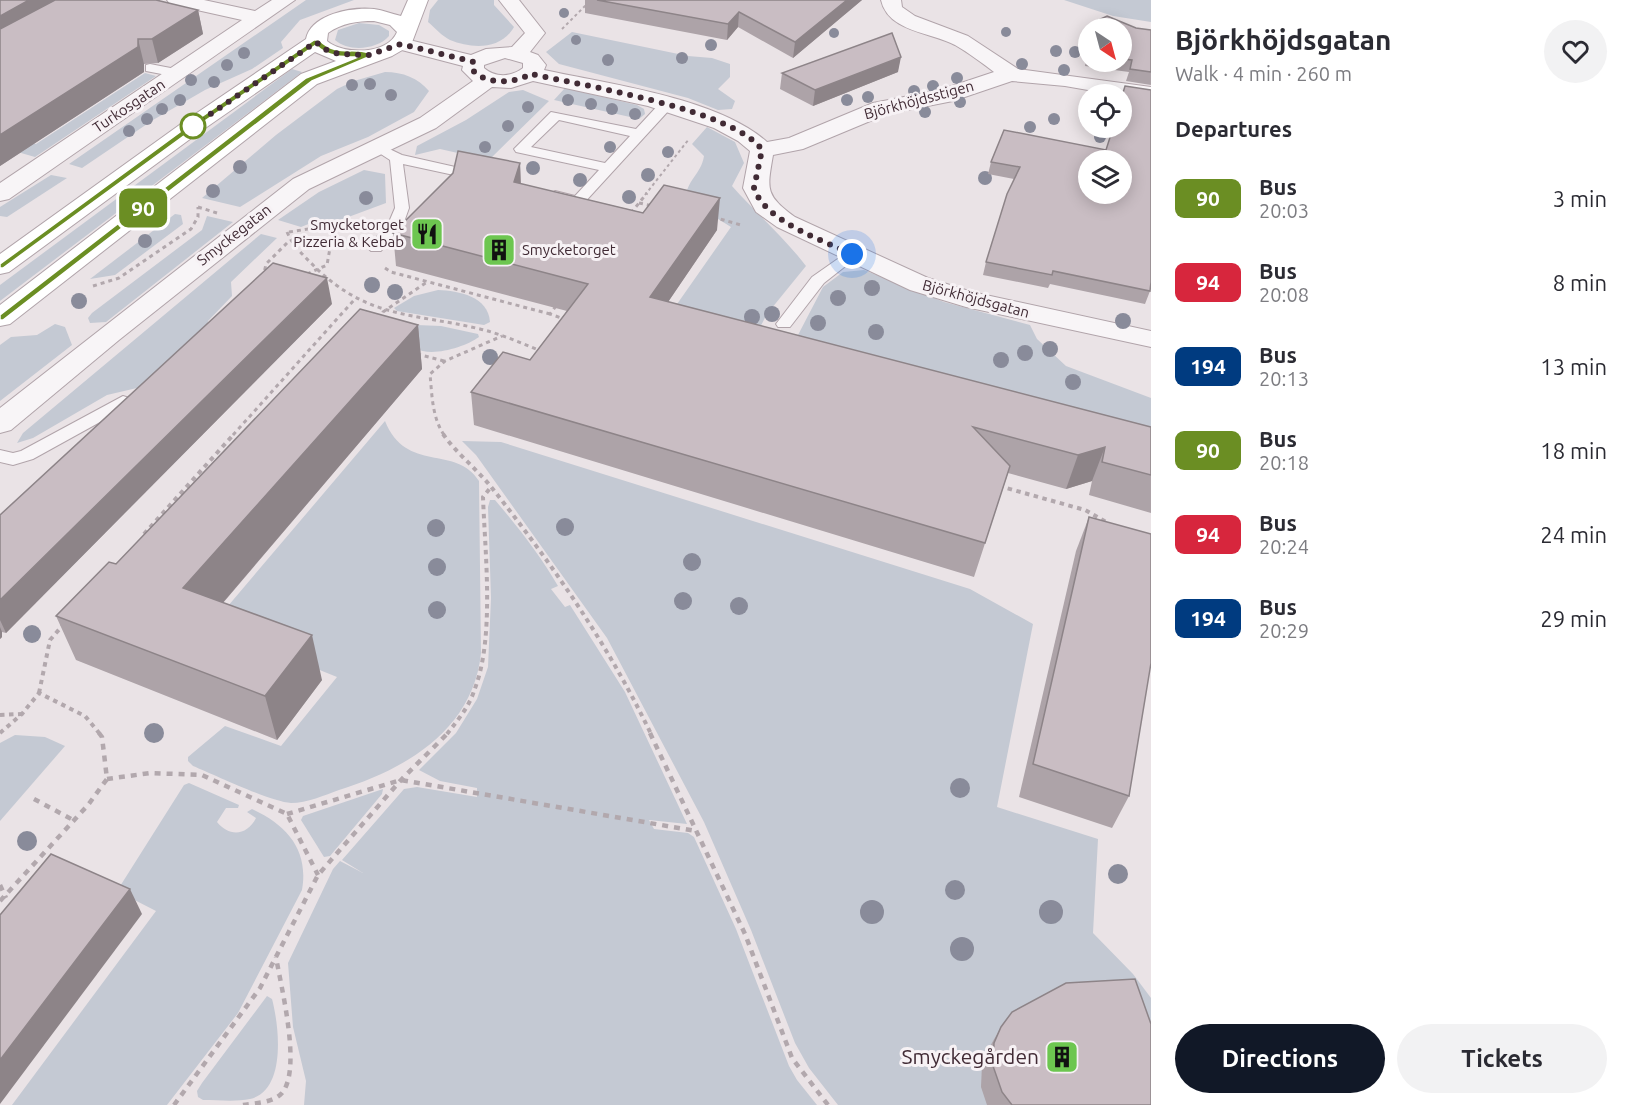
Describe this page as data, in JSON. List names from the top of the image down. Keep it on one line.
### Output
{"streets":{"street":["Björkhöjdsstigen","Turkosgatan","Smyckegatan","Björkhöjdsgatan"]},"crossings":[["Björkhöjdsstigen","Björkhöjdsgatan"]],"places":{"restaurant":["Smycketorget Pizzeria & Kebab"],"building":["Smycketorget","Smyckegården"]},"lines":["bus line 90"],"north":"bottom right","page":{"on_map":"90","heading":[["Björkhöjdsgatan","Walk · 4 min · 260 m"],"Departures"],"list":[{"mark":"90","name":"Bus","note":"20:03","value":"3 min"},{"mark":"94","name":"Bus","note":"20:08","value":"8 min"},{"mark":"194","name":"Bus","note":"20:13","value":"13 min"},{"mark":"90","name":"Bus","note":"20:18","value":"18 min"},{"mark":"94","name":"Bus","note":"20:24","value":"24 min"},{"mark":"194","name":"Bus","note":"20:29","value":"29 min"}],"buttons":["Directions","Tickets"]}}
